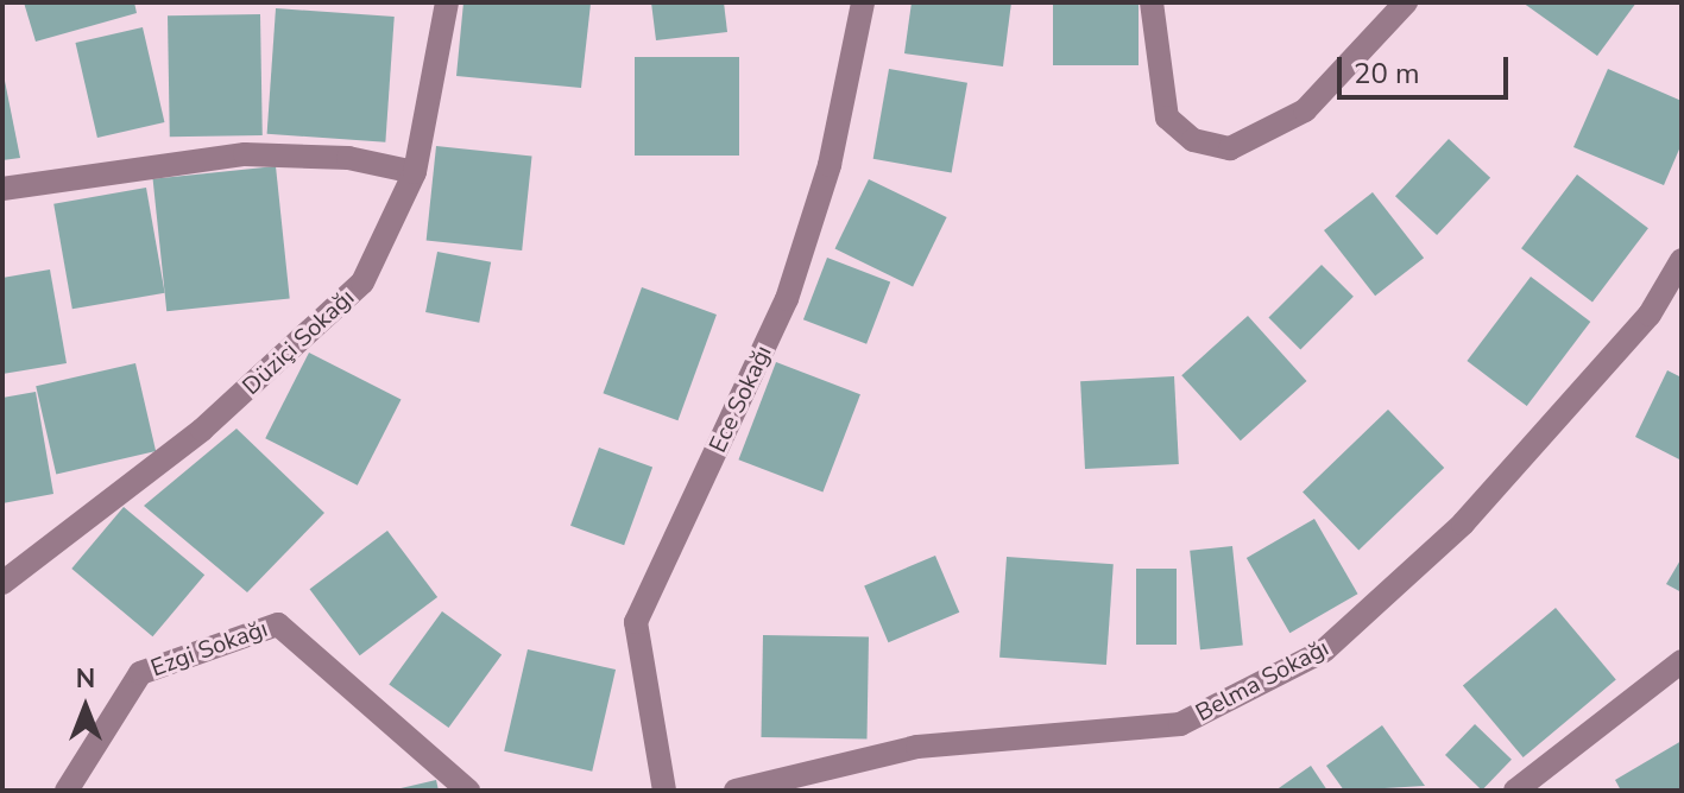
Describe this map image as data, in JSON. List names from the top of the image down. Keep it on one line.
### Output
{"streets":{"street":["Düziçi Sokağı","Ece Sokağı","Ezgi Sokağı","Belma Sokağı"]},"scale_bar":"20 m","north":"top"}
